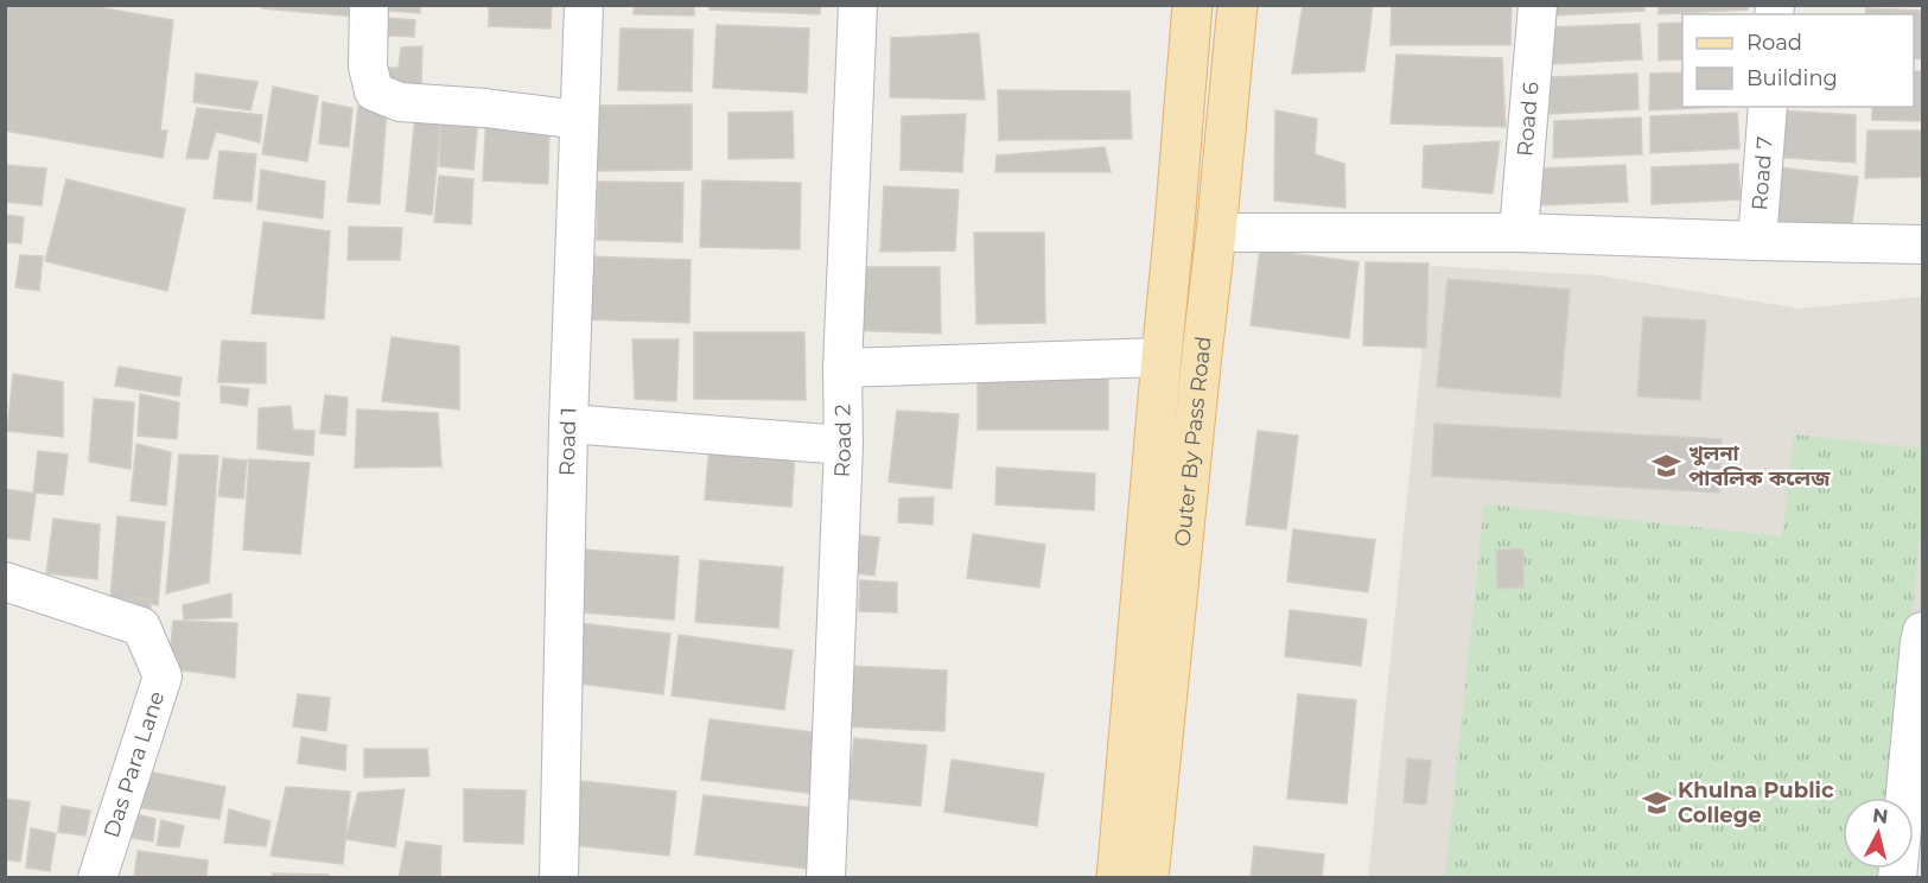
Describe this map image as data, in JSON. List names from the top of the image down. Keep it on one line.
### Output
{"streets":{"main road":["Outer By Pass Road"],"street":["Road 6","Road 7","Road 1","Road 2","Das Para Lane"]},"places":{"school or university":["খুলনা পাবলিক কলেজ","Khulna Public College"]},"legend":["Road","Building"],"north":"top"}
